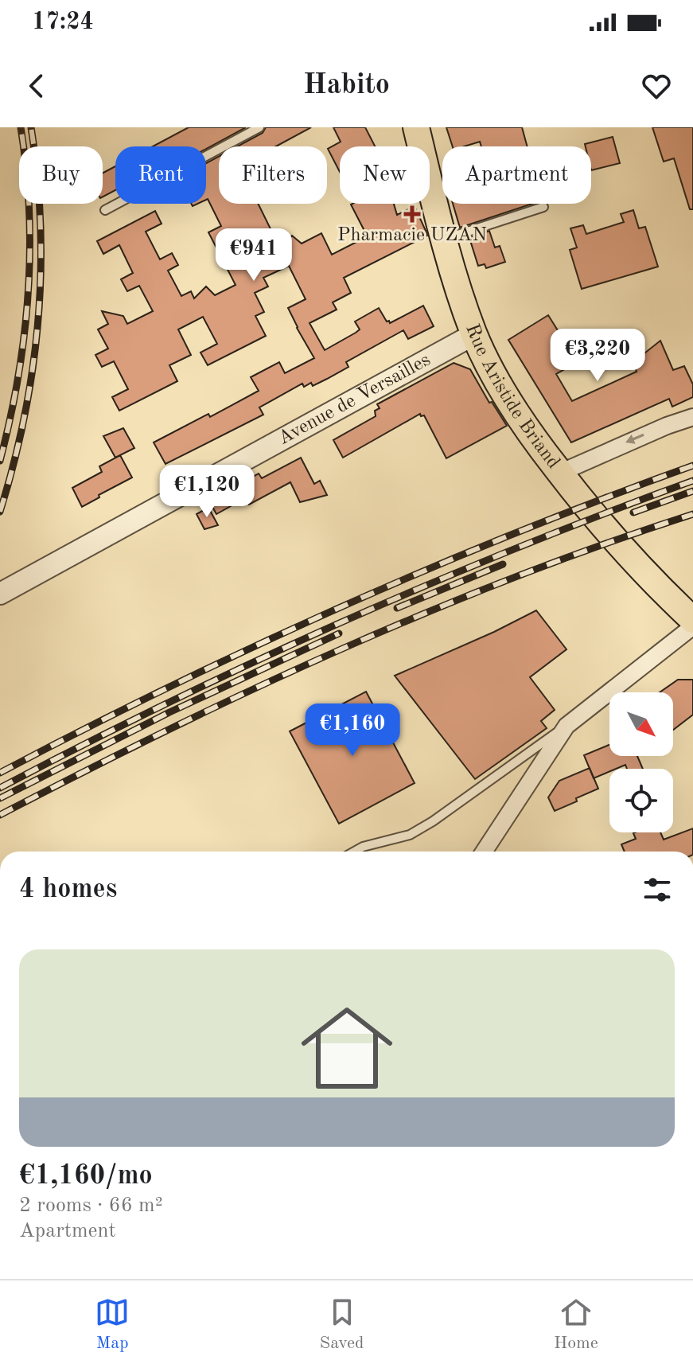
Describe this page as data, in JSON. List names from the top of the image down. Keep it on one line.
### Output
{"streets":{"main road":["Rue Aristide Briand"],"street":["Avenue de Versailles"]},"crossings":[["Rue Aristide Briand","Avenue de Versailles"]],"places":{"health":["Pharmacie UZAN"]},"north":"bottom right","page":{"status":"17:24","header":"Habito","chip":["Buy","Rent","Filters","New","Apartment"],"price":["€941","€3,220","€1,120","€1,160"],"heading":"4 homes","list":[{"name":"€1,160/mo","note":"2 rooms · 66 m² · Apartment"}],"tabs":["Map","Saved","Home"]}}
